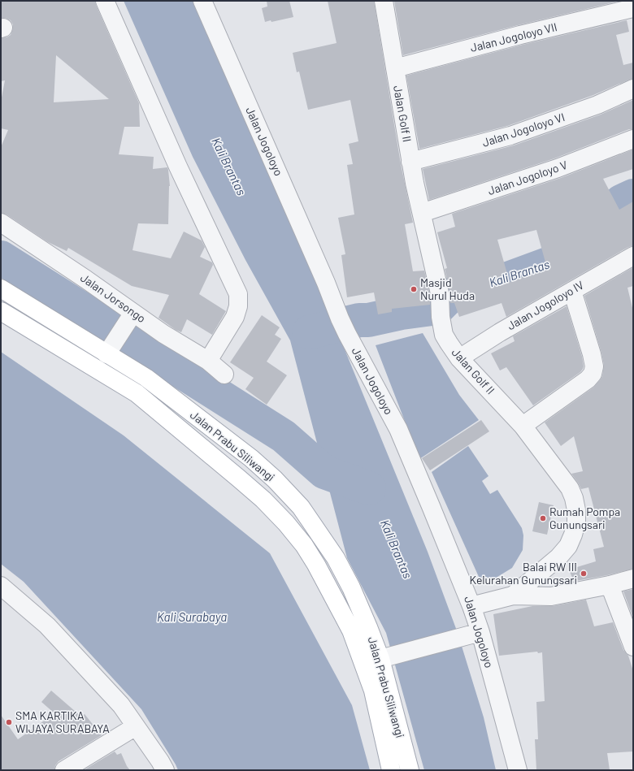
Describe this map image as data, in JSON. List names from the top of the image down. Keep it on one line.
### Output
{"streets":{"main road":["Jalan Prabu Siliwangi"],"street":["Jalan Jogoloyo VII","Jalan Golf II","Jalan Jogoloyo VI","Jalan Jogoloyo","Jalan Jogoloyo V","Jalan Jorsongo","Jalan Jogoloyo IV"]},"crossings":[["Jalan Jogoloyo VII","Jalan Golf II"],["Jalan Golf II","Jalan Jogoloyo VI"],["Jalan Golf II","Jalan Jogoloyo"],["Jalan Golf II","Jalan Jogoloyo V"],["Jalan Golf II","Jalan Jogoloyo IV"]],"water":["Kali Brantas","Kali Surabaya"],"places":["Masjid Nurul Huda","Rumah Pompa Gunungsari","Balai RW III Kelurahan Gunungsari","SMA KARTIKA WIJAYA SURABAYA"]}
